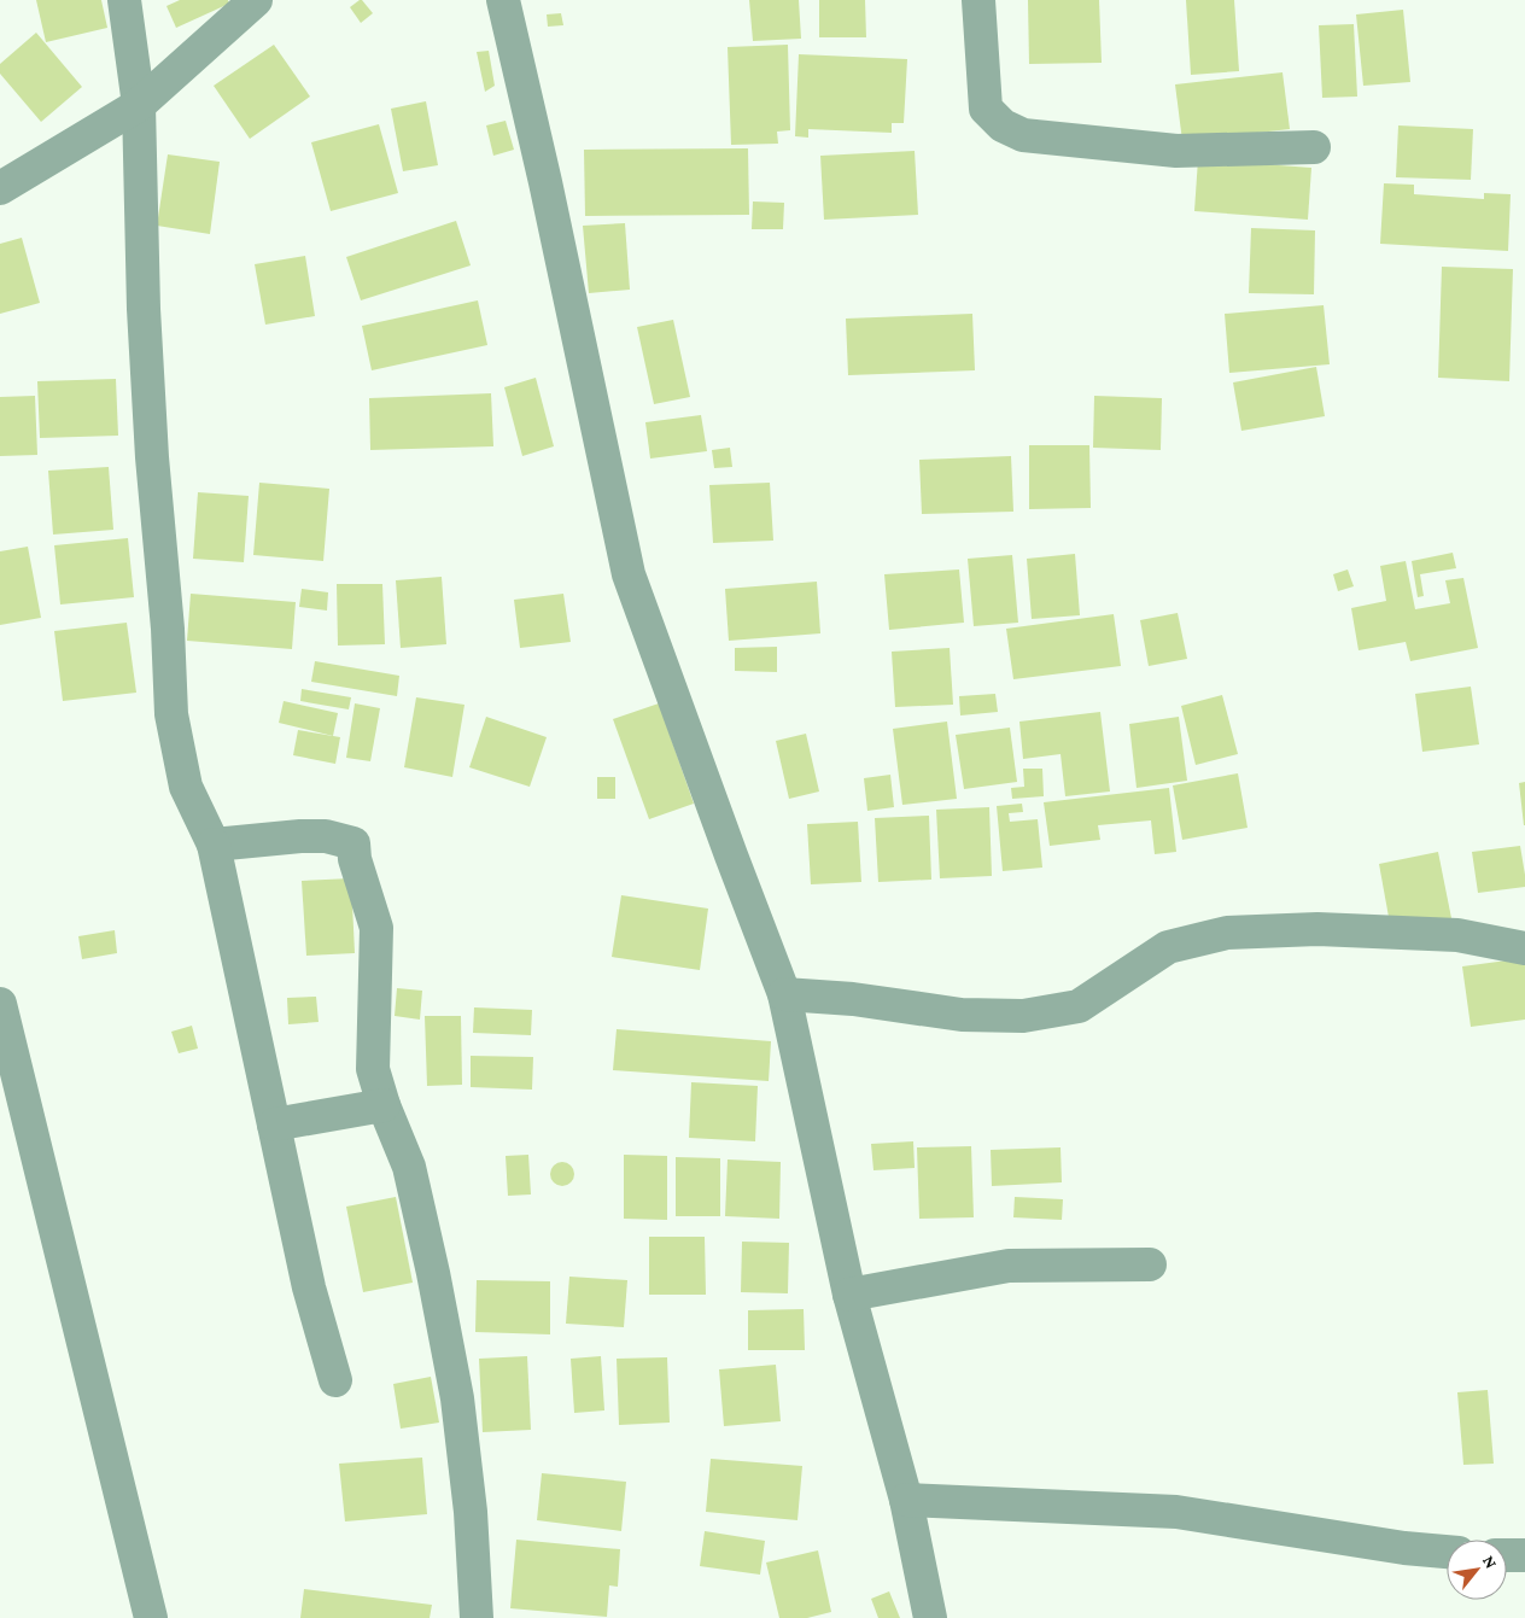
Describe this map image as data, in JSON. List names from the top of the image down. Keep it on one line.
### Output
{"north":"top right"}
